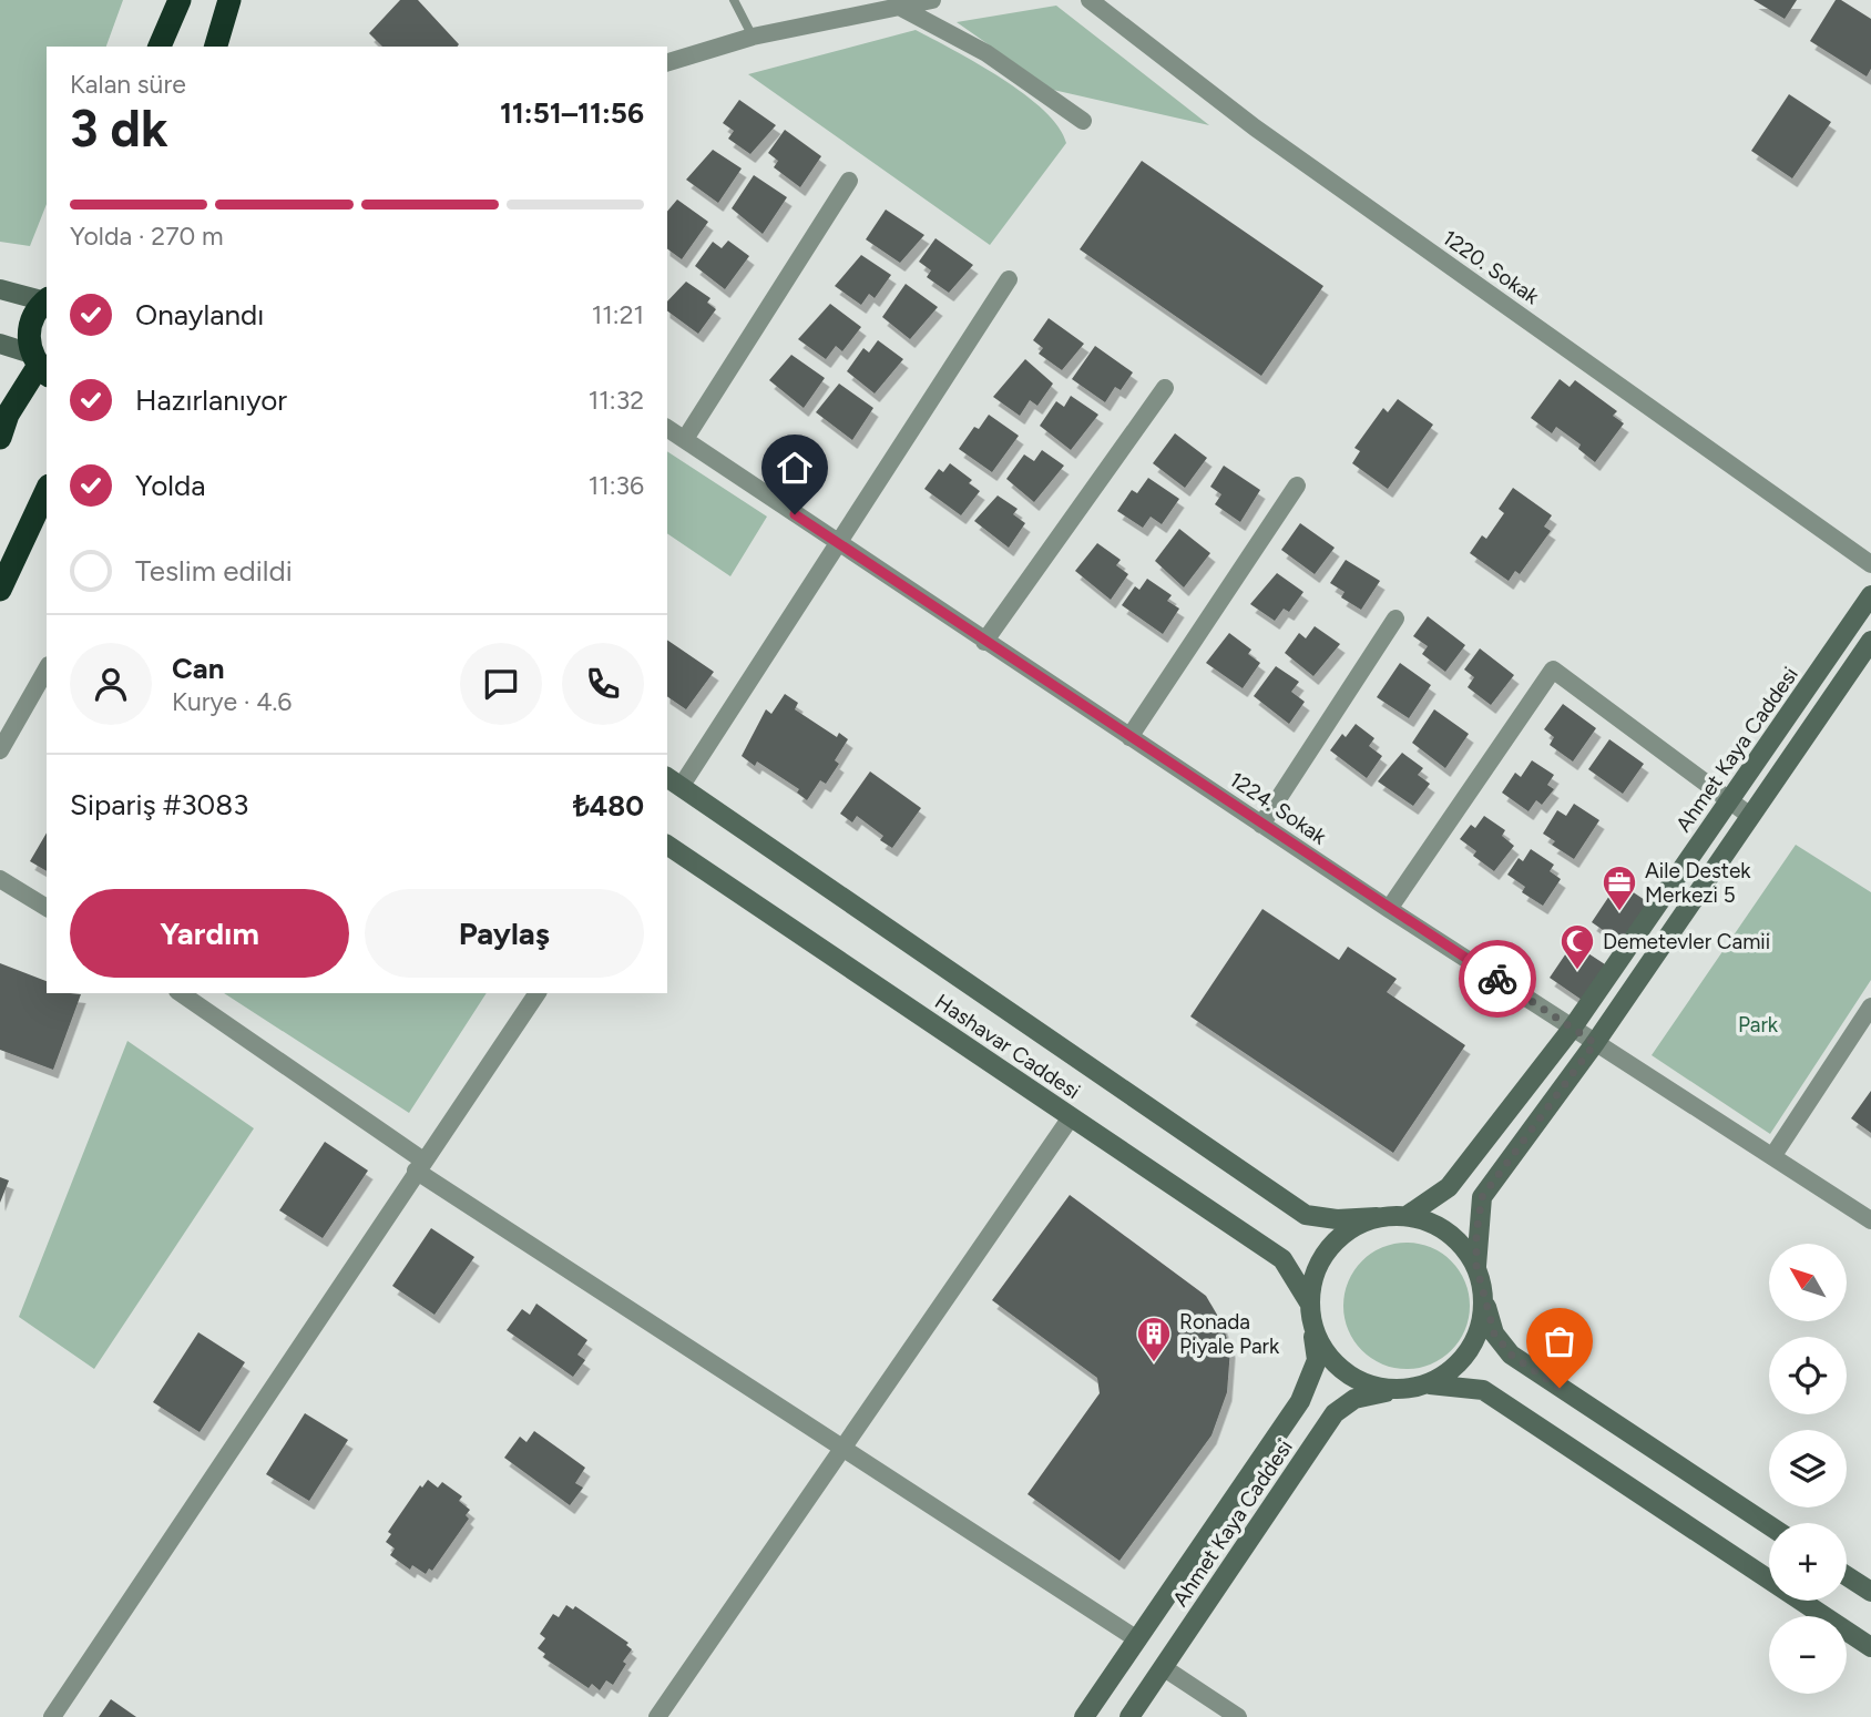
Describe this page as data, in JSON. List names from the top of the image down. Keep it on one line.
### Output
{"streets":{"main road":["Ahmet Kaya Caddesi","Hashavar Caddesi"],"street":["1220. Sokak","1224. Sokak"]},"crossings":[["Ahmet Kaya Caddesi","1224. Sokak"],["Ahmet Kaya Caddesi","Hashavar Caddesi"]],"parks":["Park"],"places":{"office":["Aile Destek Merkezi 5"],"mosque":["Demetevler Camii"],"building":["Ronada Piyale Park"]},"north":"top left","page":{"heading":["3 dk","Kalan süre","11:51–11:56"],"panel":["Can","Kurye · 4.6","Sipariş #3083","₺480"],"bar":"Yolda · 270 m","list":[["Onaylandı","11:21"],["Hazırlanıyor","11:32"],["Yolda","11:36"],"Teslim edildi"],"buttons":["Yardım","Paylaş"],"map_buttons":["+","−"]}}
